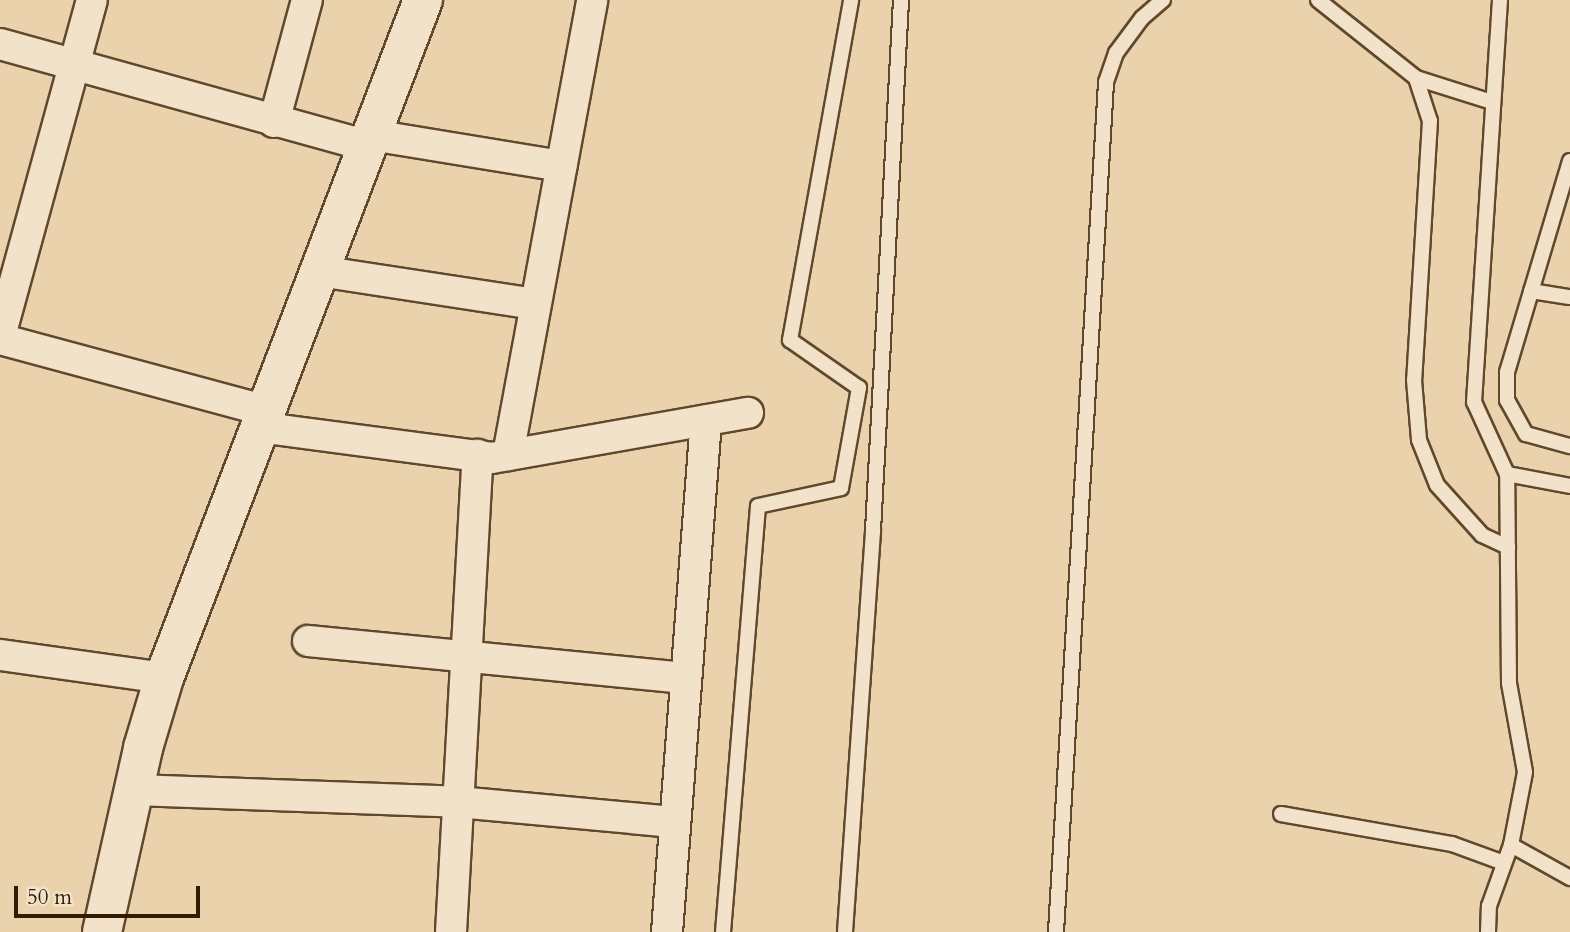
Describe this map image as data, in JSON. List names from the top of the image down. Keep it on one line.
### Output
{"scale_bar":"50 m"}
